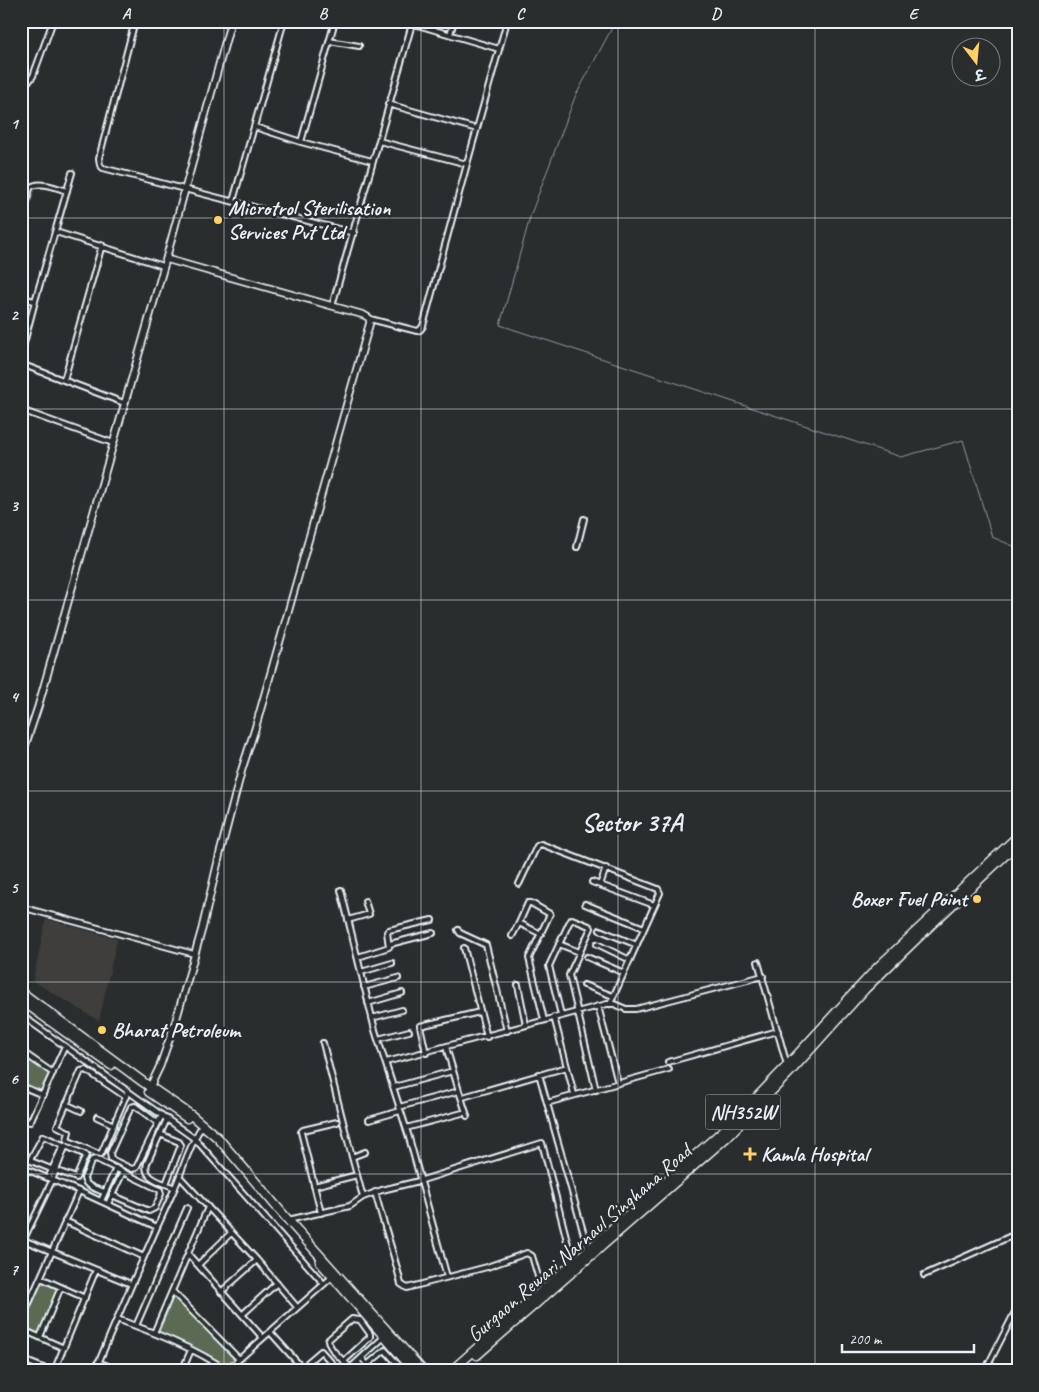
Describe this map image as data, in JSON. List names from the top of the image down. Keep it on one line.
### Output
{"streets":{"highway":["NH352W","Gurgaon Rewari Narnaul Singhana Road"]},"crossings":[["NH352W","Gurgaon Rewari Narnaul Singhana Road"]],"districts":["Sector 37A"],"places":{"other":["Microtrol Sterilisation Services Pvt Ltd","Boxer Fuel Point","Bharat Petroleum"],"health":["Kamla Hospital"]},"scale_bar":"200 m","north":"bottom","grid":{"columns":["A","B","C","D","E"],"rows":["1","2","3","4","5","6","7"]}}
